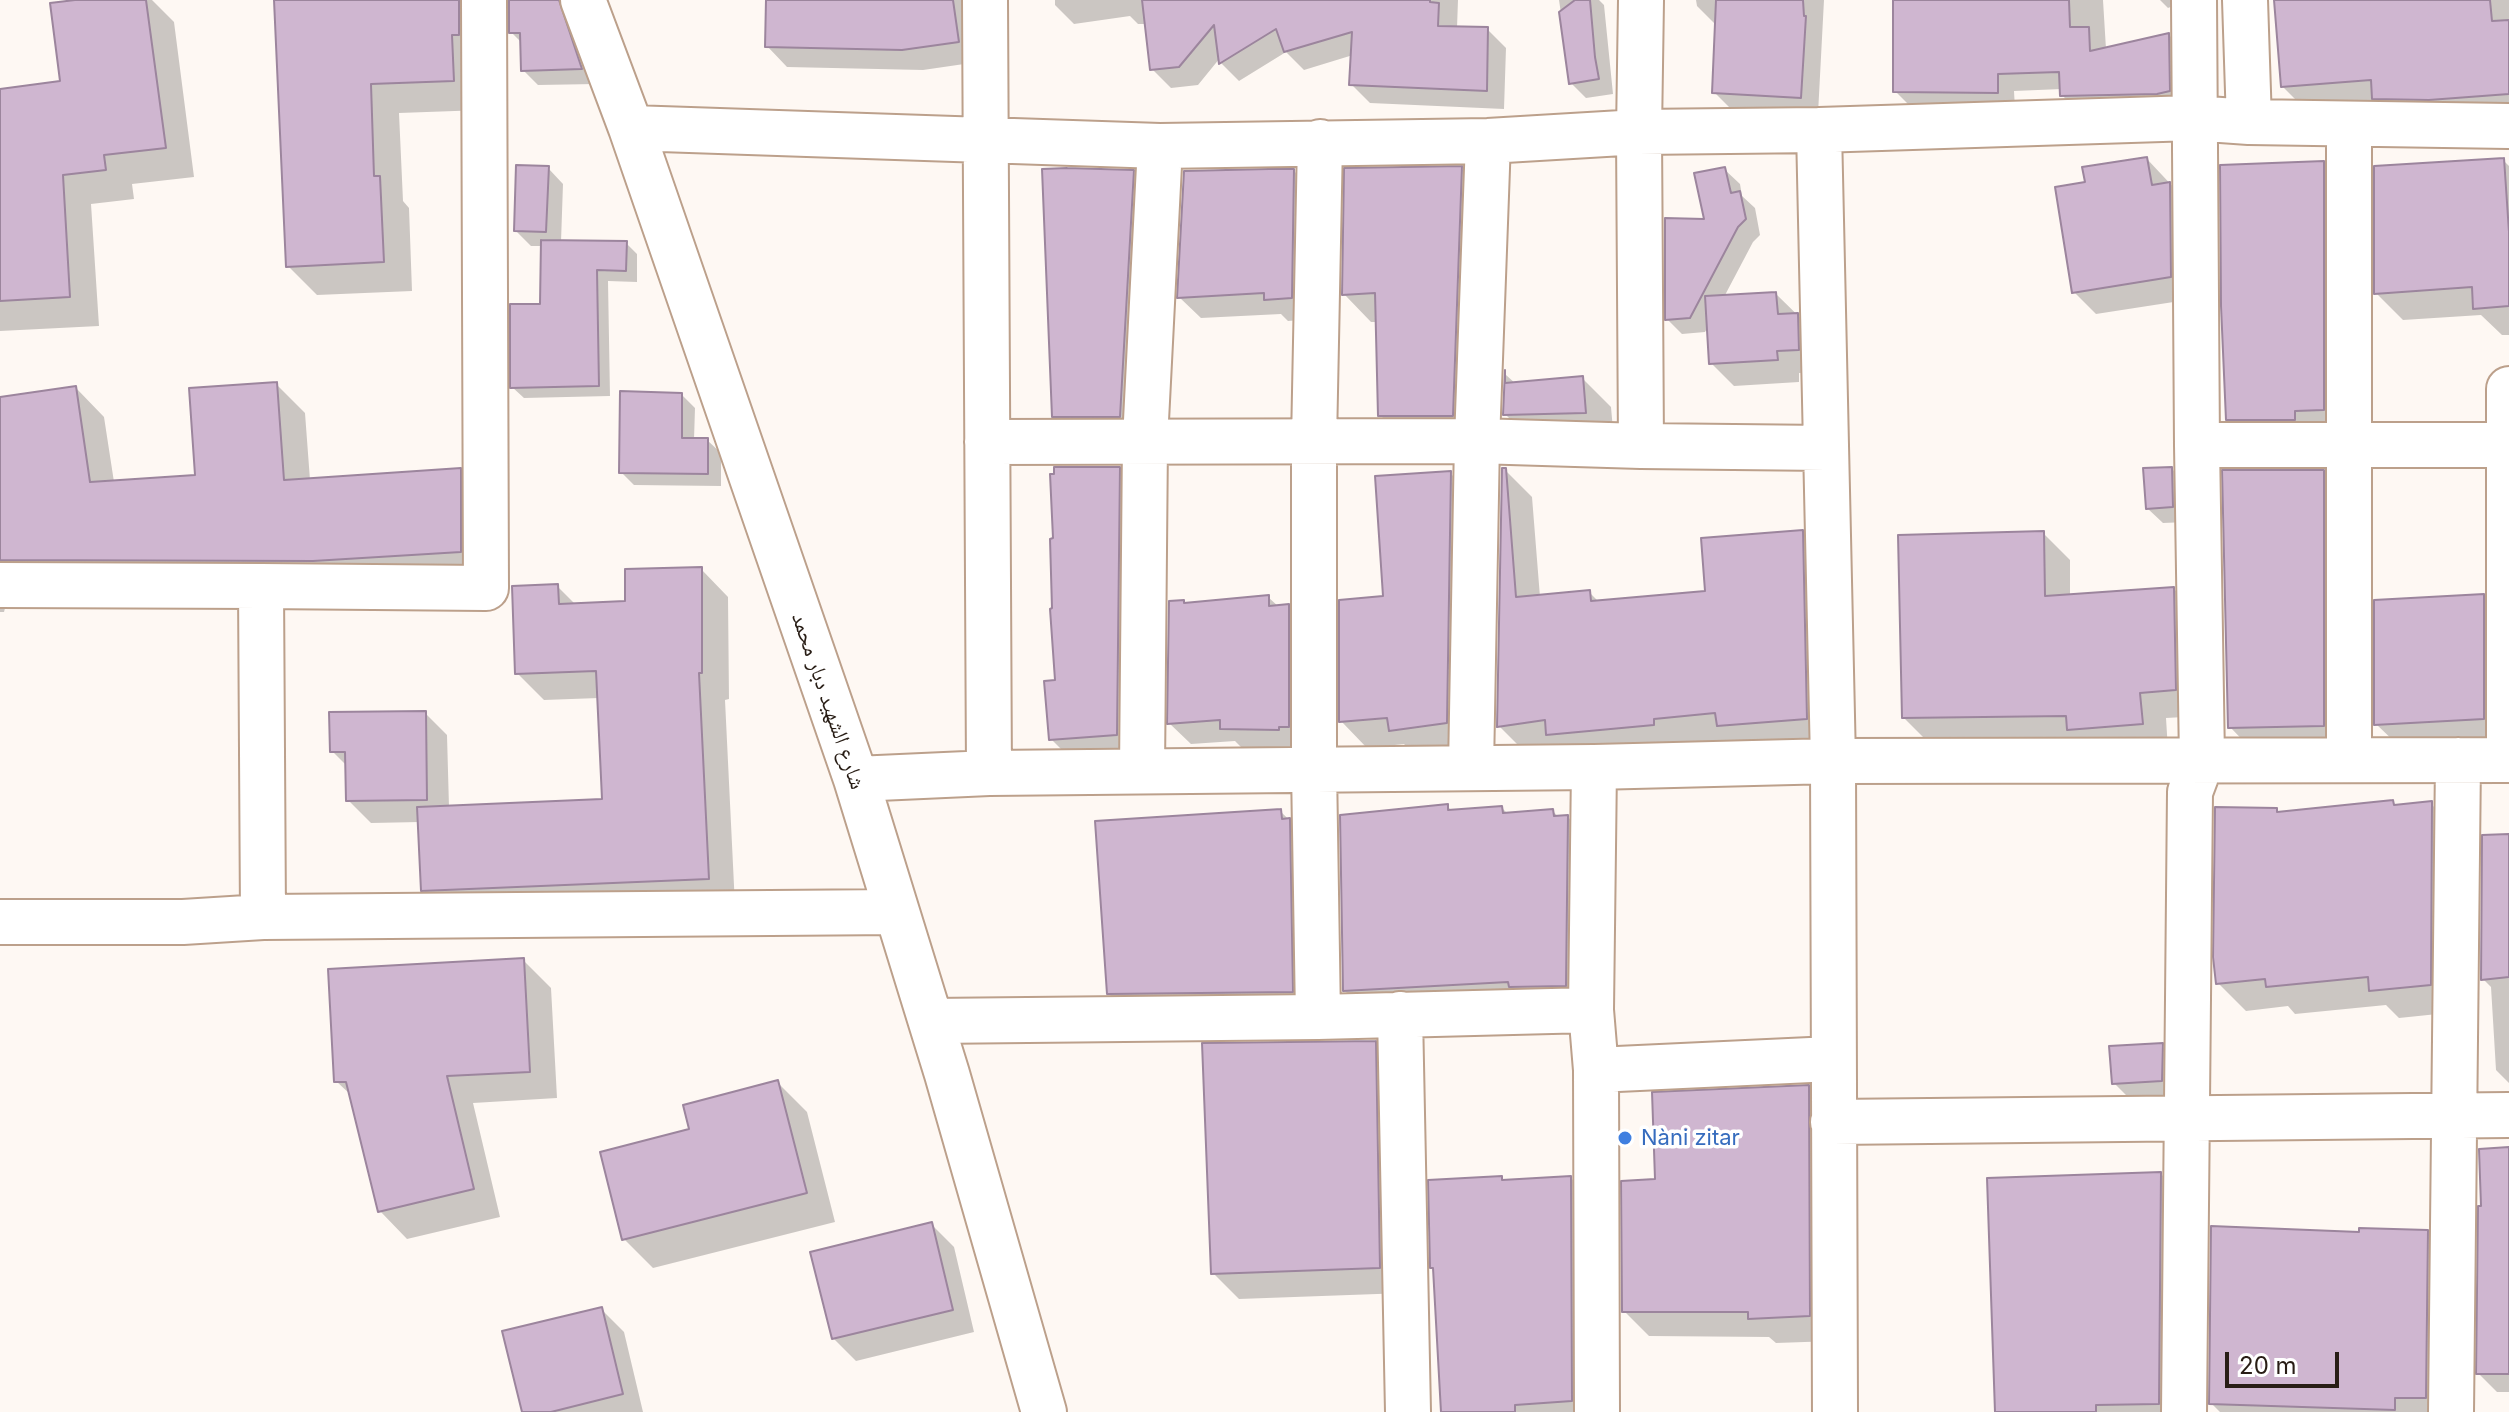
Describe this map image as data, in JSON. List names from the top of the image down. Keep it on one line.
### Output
{"streets":{"street":["شارع الشهيد دبار محمد"]},"places":["Nàni zitar"],"scale_bar":"20 m"}
